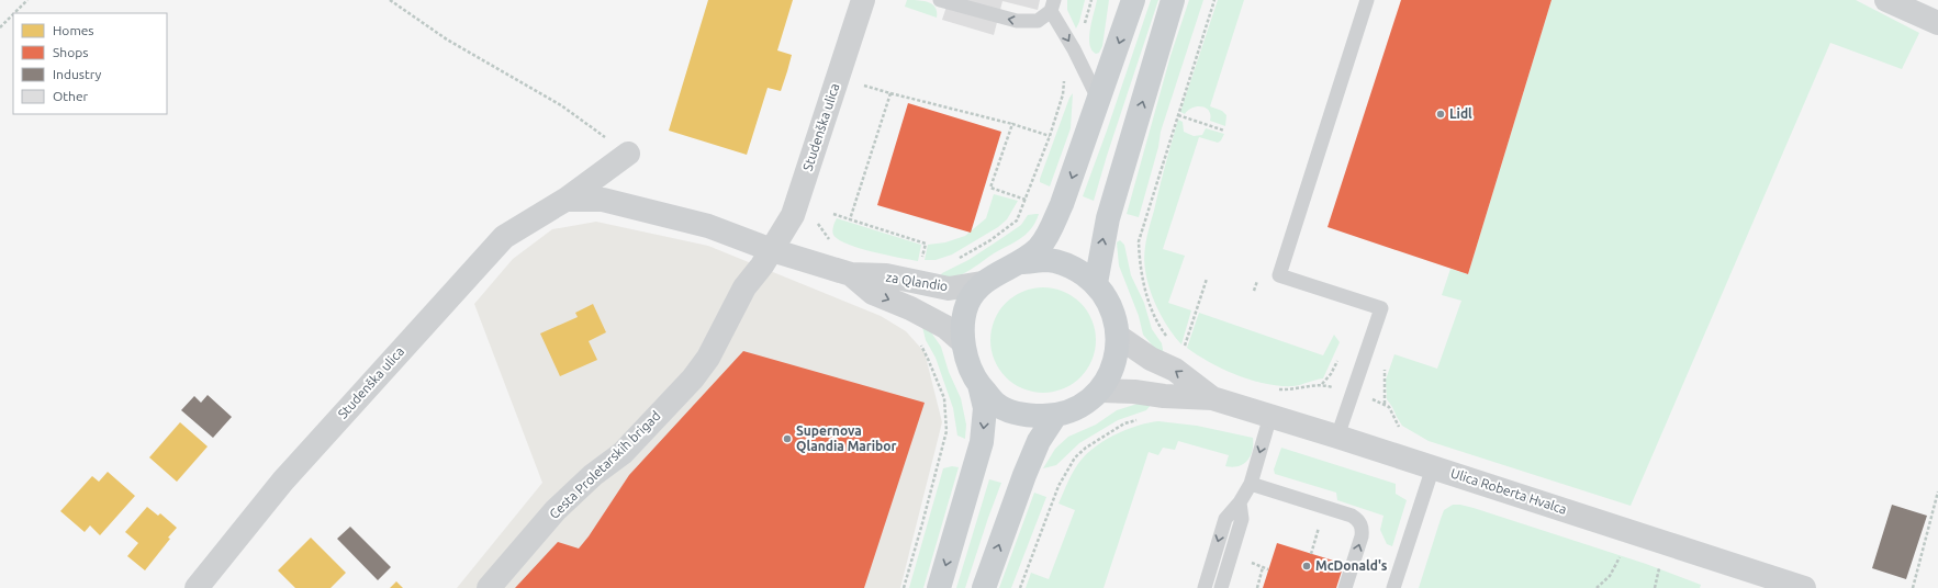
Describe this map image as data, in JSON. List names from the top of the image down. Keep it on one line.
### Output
{"streets":{"street":["Studenška ulica","za Qlandio","Cesta Proletarskih brigad","Ulica Roberta Hvalca"]},"crossings":[["Studenška ulica","za Qlandio"],["Studenška ulica","Cesta Proletarskih brigad"],["za Qlandio","Cesta Proletarskih brigad"]],"places":["Lidl","Supernova Qlandia Maribor","McDonald's"],"legend":["Homes","Shops","Industry","Other"]}
